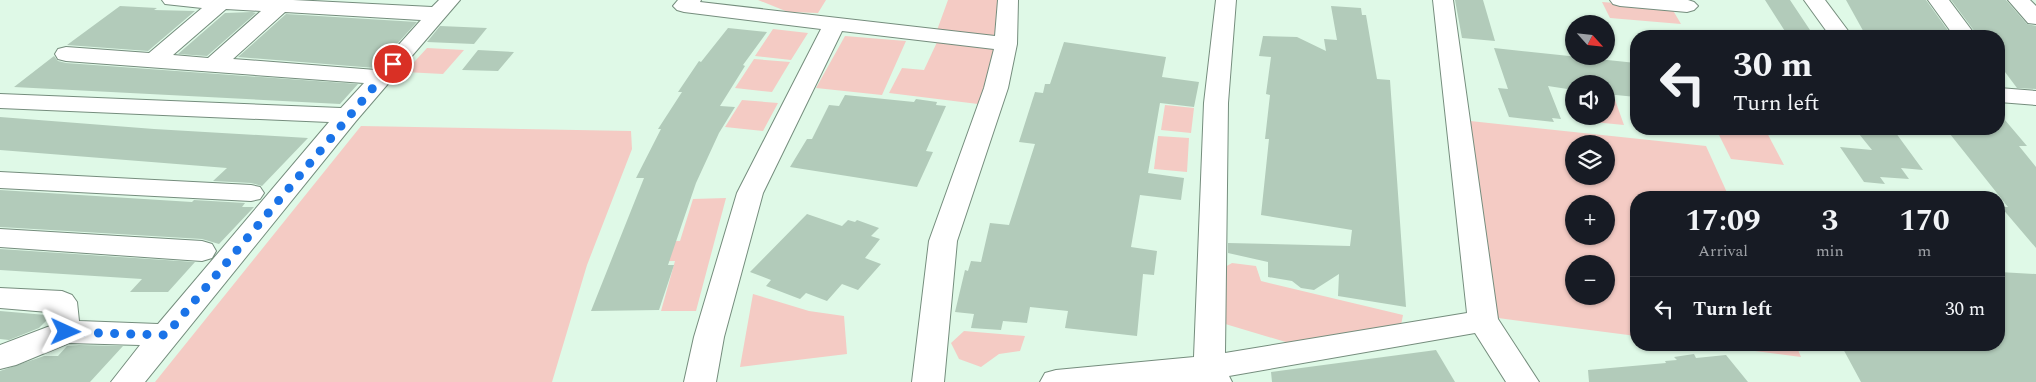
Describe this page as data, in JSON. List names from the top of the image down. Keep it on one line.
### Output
{"north":"bottom right","page":{"map_buttons":["+","−"],"turn":["30 m","Turn left"],"eta":["17:09","Arrival","3","min","170","m"],"list":[{"name":"Turn left","value":"30 m"}]}}
